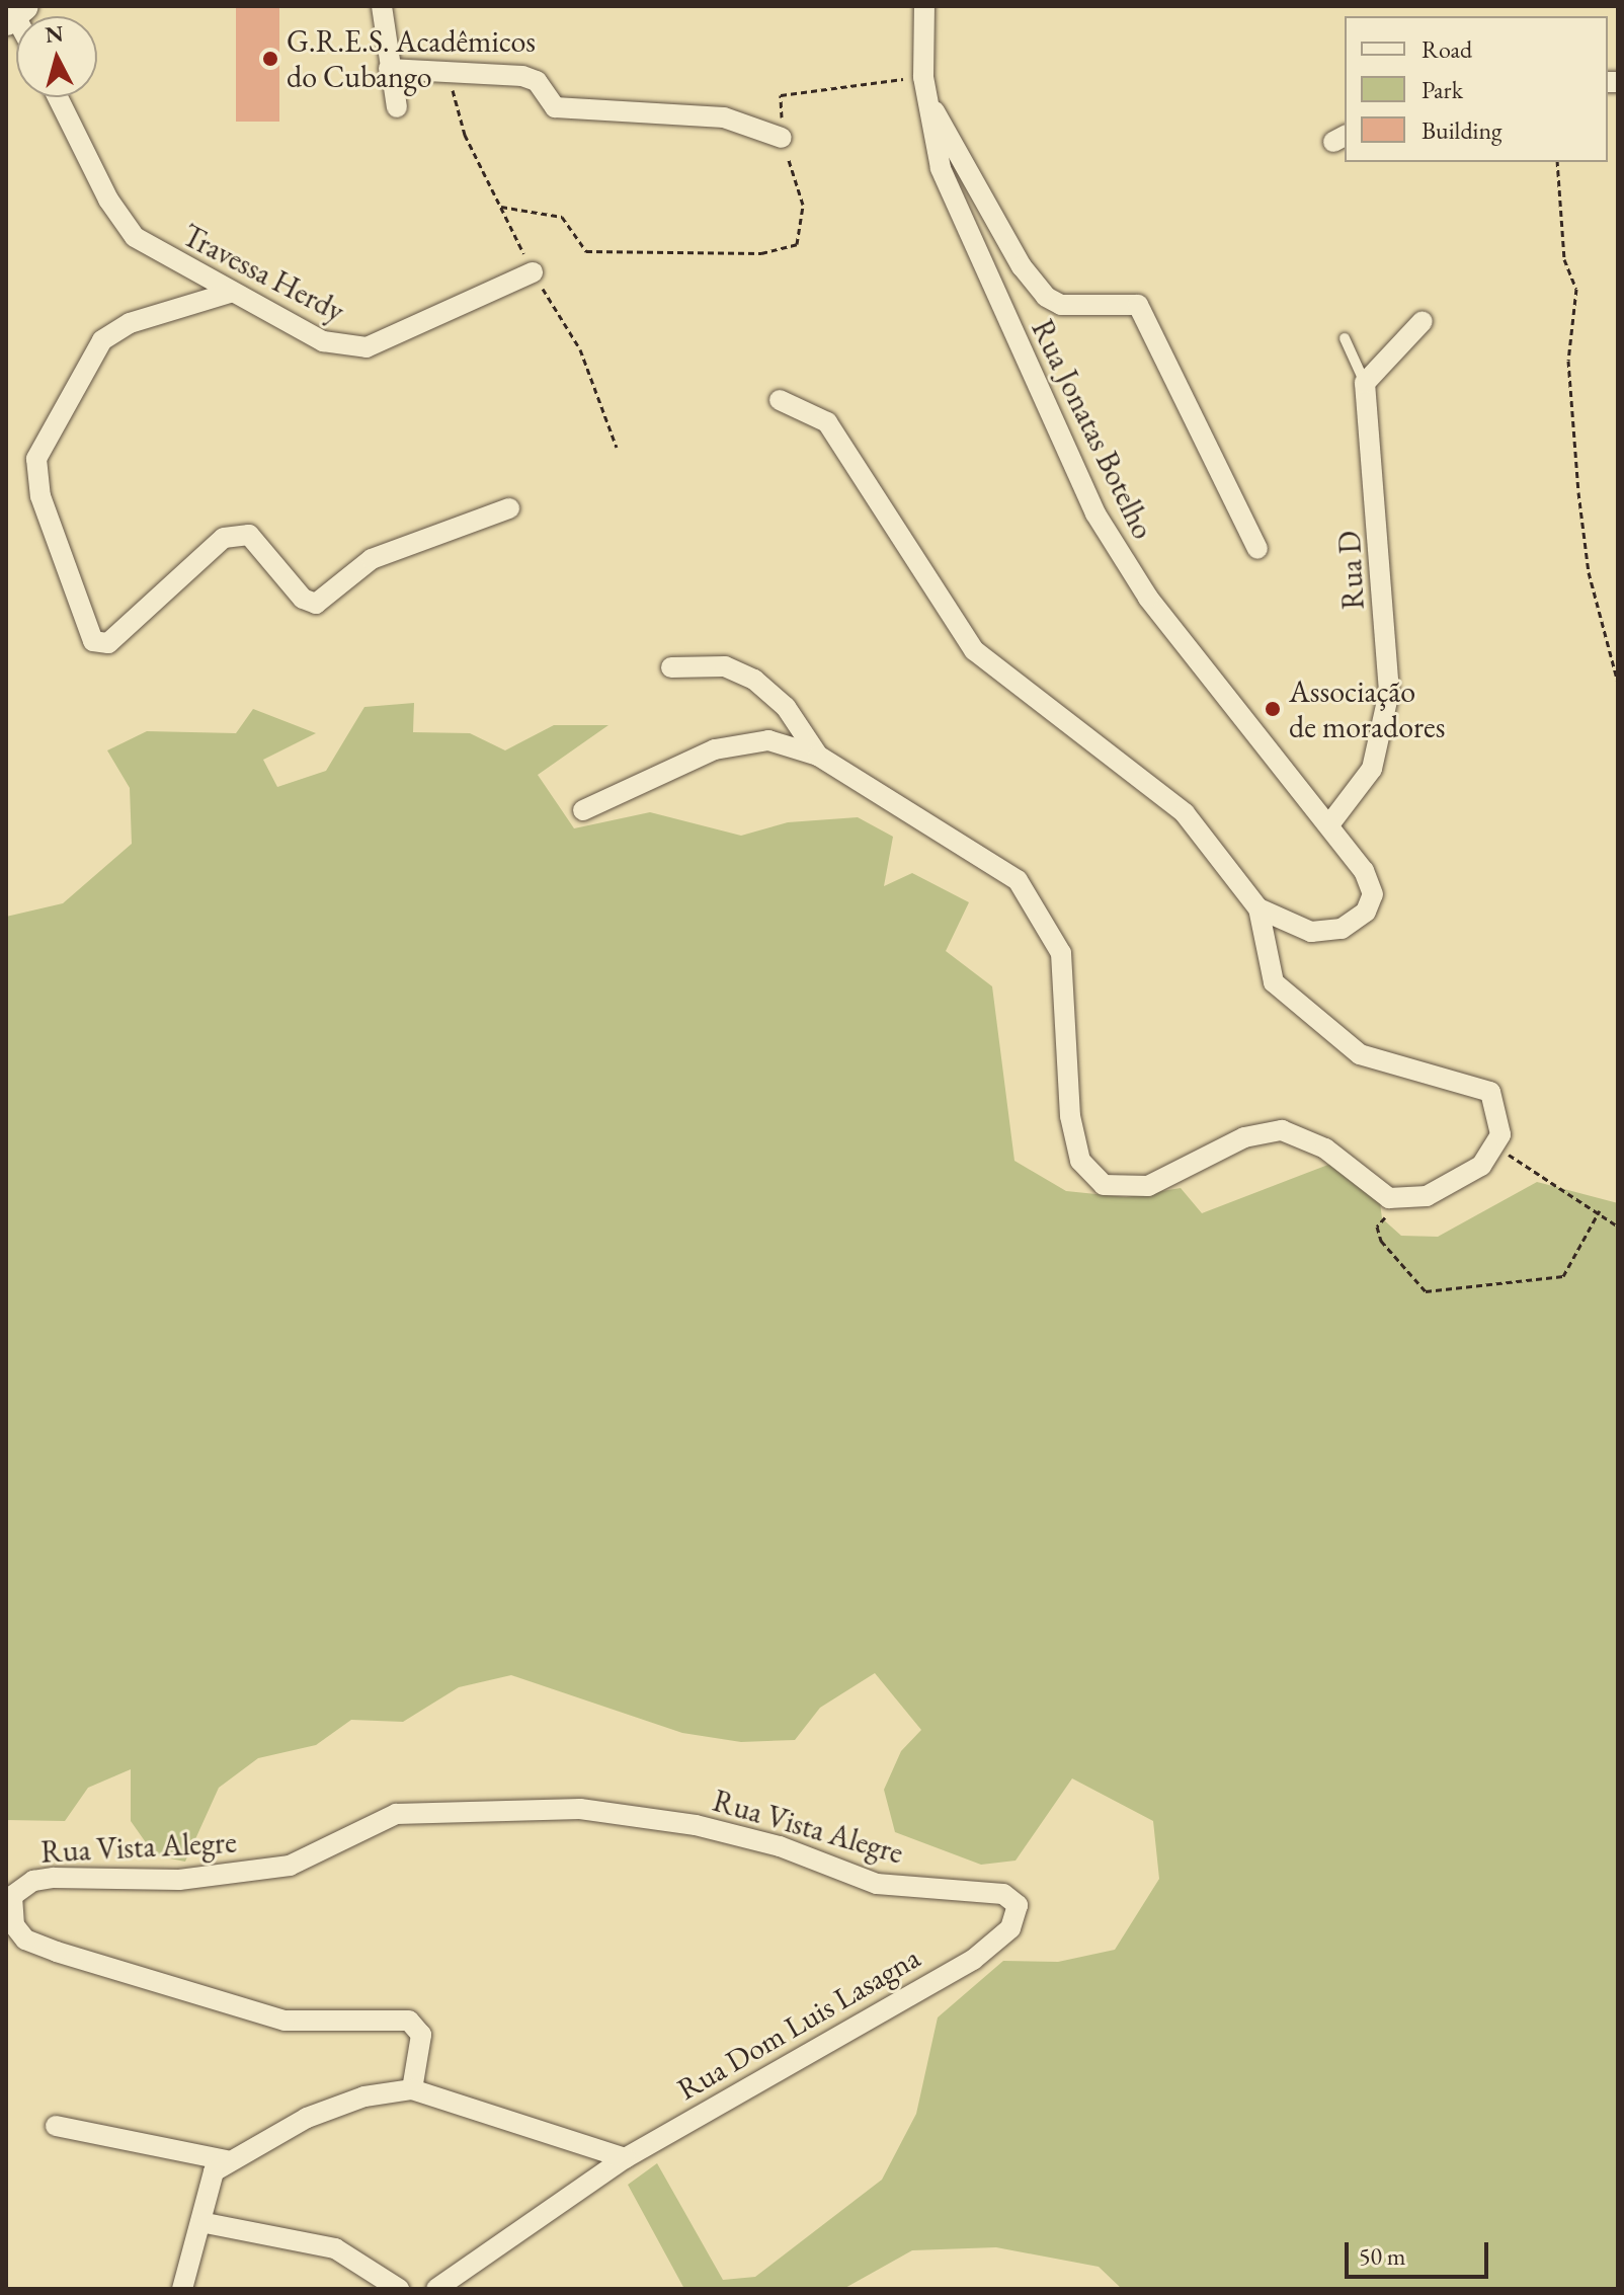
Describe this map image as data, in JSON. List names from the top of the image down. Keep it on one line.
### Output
{"streets":{"street":["Travessa Herdy","Rua Jonatas Botelho","Rua D","Rua Vista Alegre","Rua Dom Luis Lasagna"]},"crossings":[["Rua Jonatas Botelho","Rua D"],["Rua Vista Alegre","Rua Dom Luis Lasagna"]],"places":["G.R.E.S. Acadêmicos do Cubango","Associação de moradores"],"legend":["Road","Park","Building"],"scale_bar":"50 m","north":"top"}
